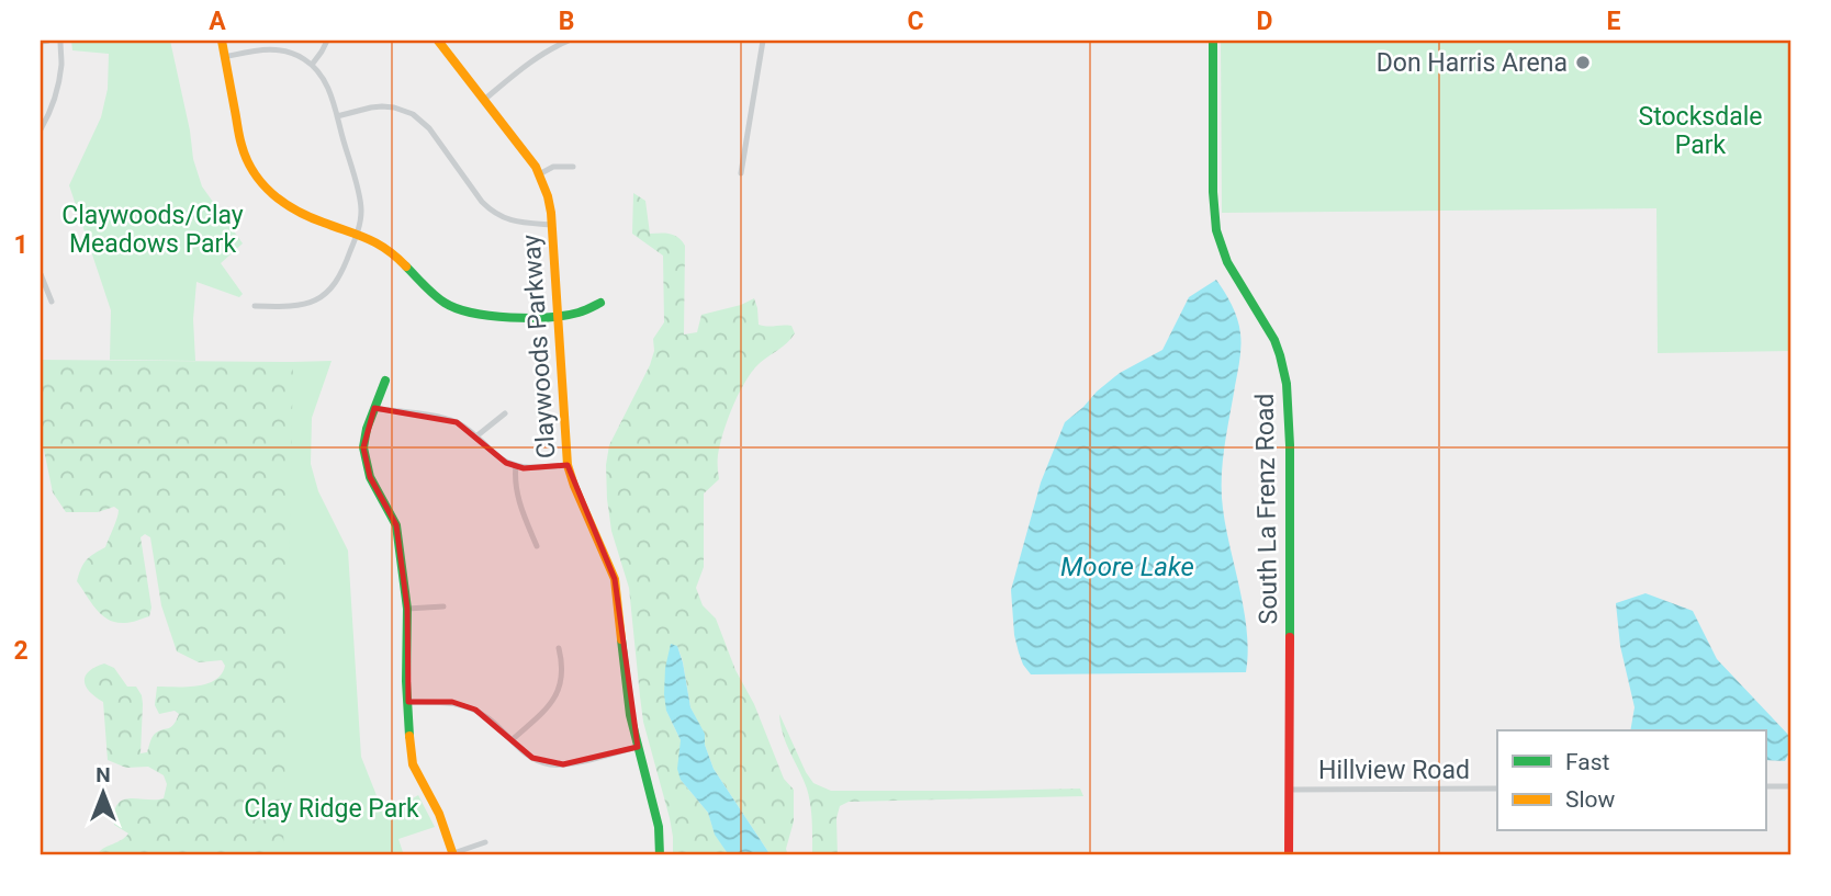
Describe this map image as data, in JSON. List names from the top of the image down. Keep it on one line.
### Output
{"streets":{"street":["Claywoods Parkway","South La Frenz Road","Hillview Road"]},"crossings":[["South La Frenz Road","Hillview Road"]],"water":["Moore Lake"],"parks":["Stocksdale Park","Claywoods/Clay Meadows Park","Clay Ridge Park"],"places":["Don Harris Arena"],"legend":["Fast","Slow"],"north":"top","grid":{"columns":["A","B","C","D","E"],"rows":["1","2"]}}
